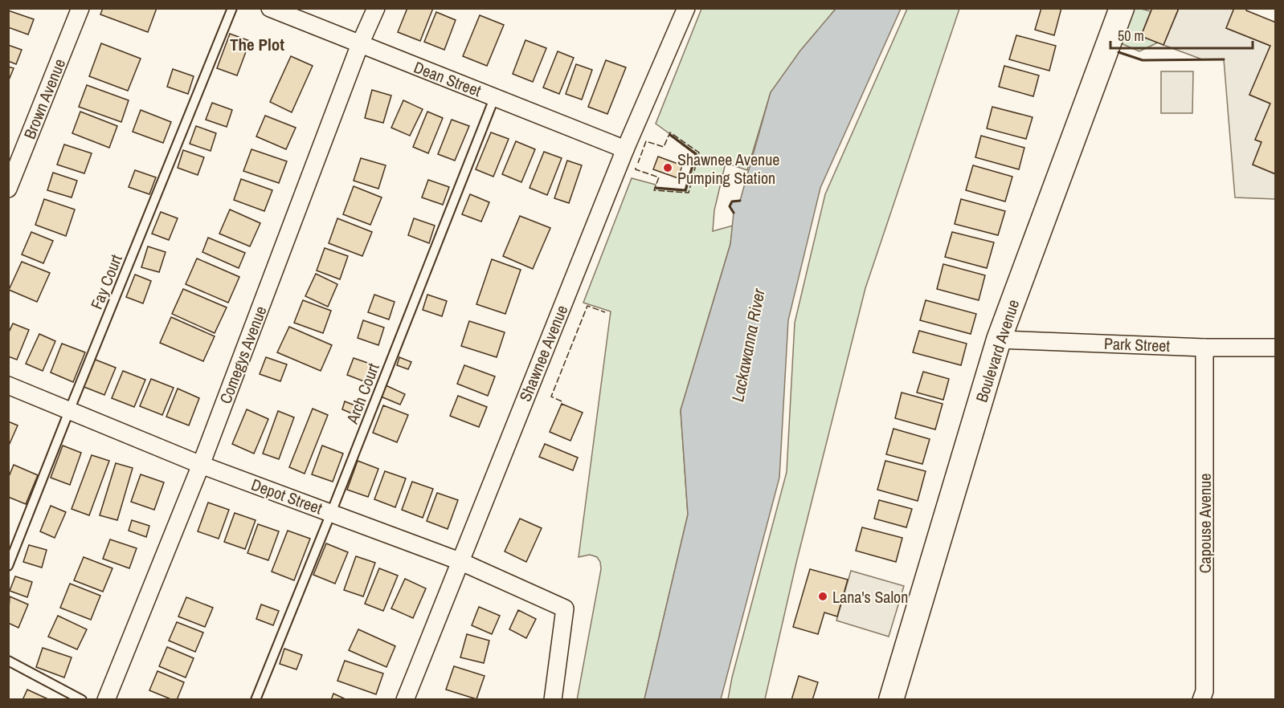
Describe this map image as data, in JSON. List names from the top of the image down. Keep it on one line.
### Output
{"streets":{"street":["Dean Street","Brown Avenue","Park Street","Boulevard Avenue","Shawnee Avenue","Comegys Avenue","Depot Street","Capouse Avenue"],"lane":["Fay Court","Arch Court"]},"crossings":[["Dean Street","Shawnee Avenue"],["Dean Street","Comegys Avenue"],["Dean Street","Arch Court"],["Fay Court","Depot Street"],["Park Street","Boulevard Avenue"],["Park Street","Capouse Avenue"],["Shawnee Avenue","Depot Street"],["Comegys Avenue","Depot Street"],["Arch Court","Depot Street"]],"districts":["The Plot"],"water":["Lackawanna River"],"places":["Shawnee Avenue Pumping Station","Lana's Salon"],"scale_bar":"50 m"}
